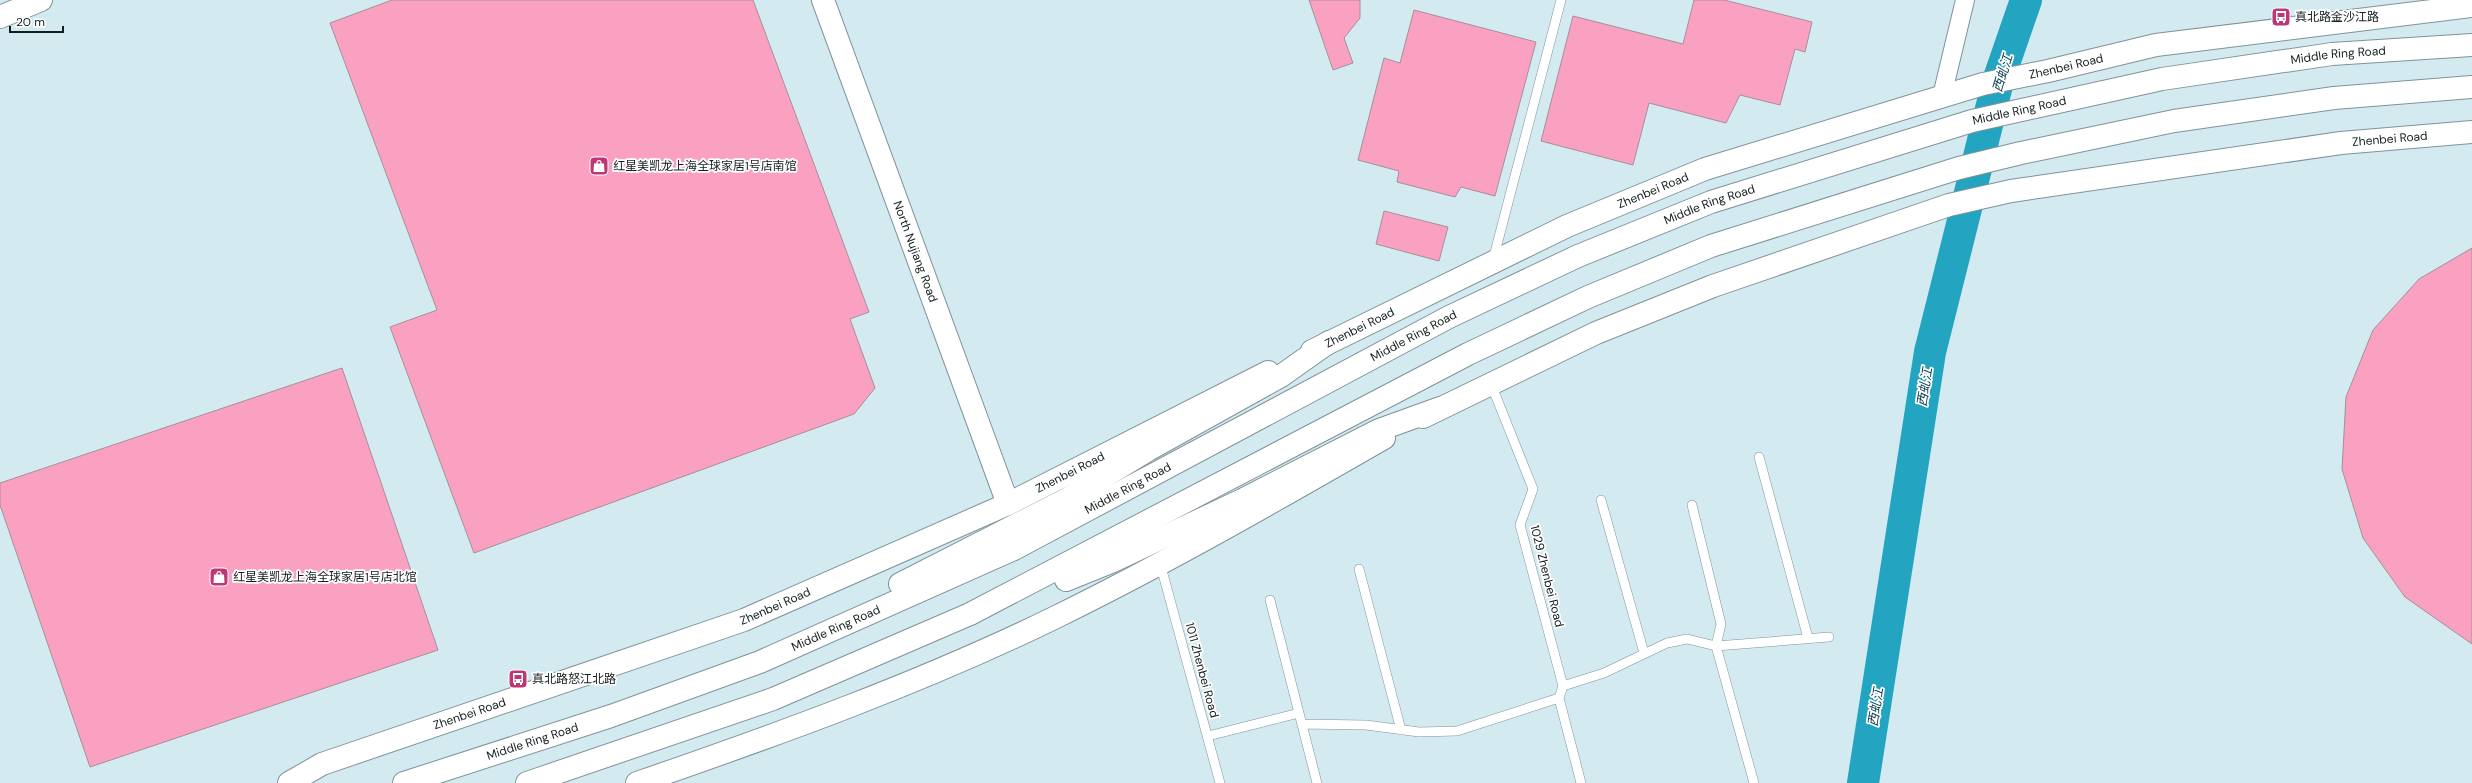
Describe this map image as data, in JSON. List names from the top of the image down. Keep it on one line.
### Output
{"streets":{"main road":["Middle Ring Road","Zhenbei Road","North Nujiang Road"],"lane":["1029 Zhenbei Road","1011 Zhenbei Road"]},"crossings":[["Zhenbei Road","North Nujiang Road"],["Zhenbei Road","1029 Zhenbei Road"],["Zhenbei Road","1011 Zhenbei Road"]],"water":["西虬江"],"places":{"bus stop":["真北路金沙江路","真北路怒江北路"],"shop":["红星美凯龙上海全球家居1号店南馆","红星美凯龙上海全球家居1号店北馆"]},"scale_bar":"20 m"}
